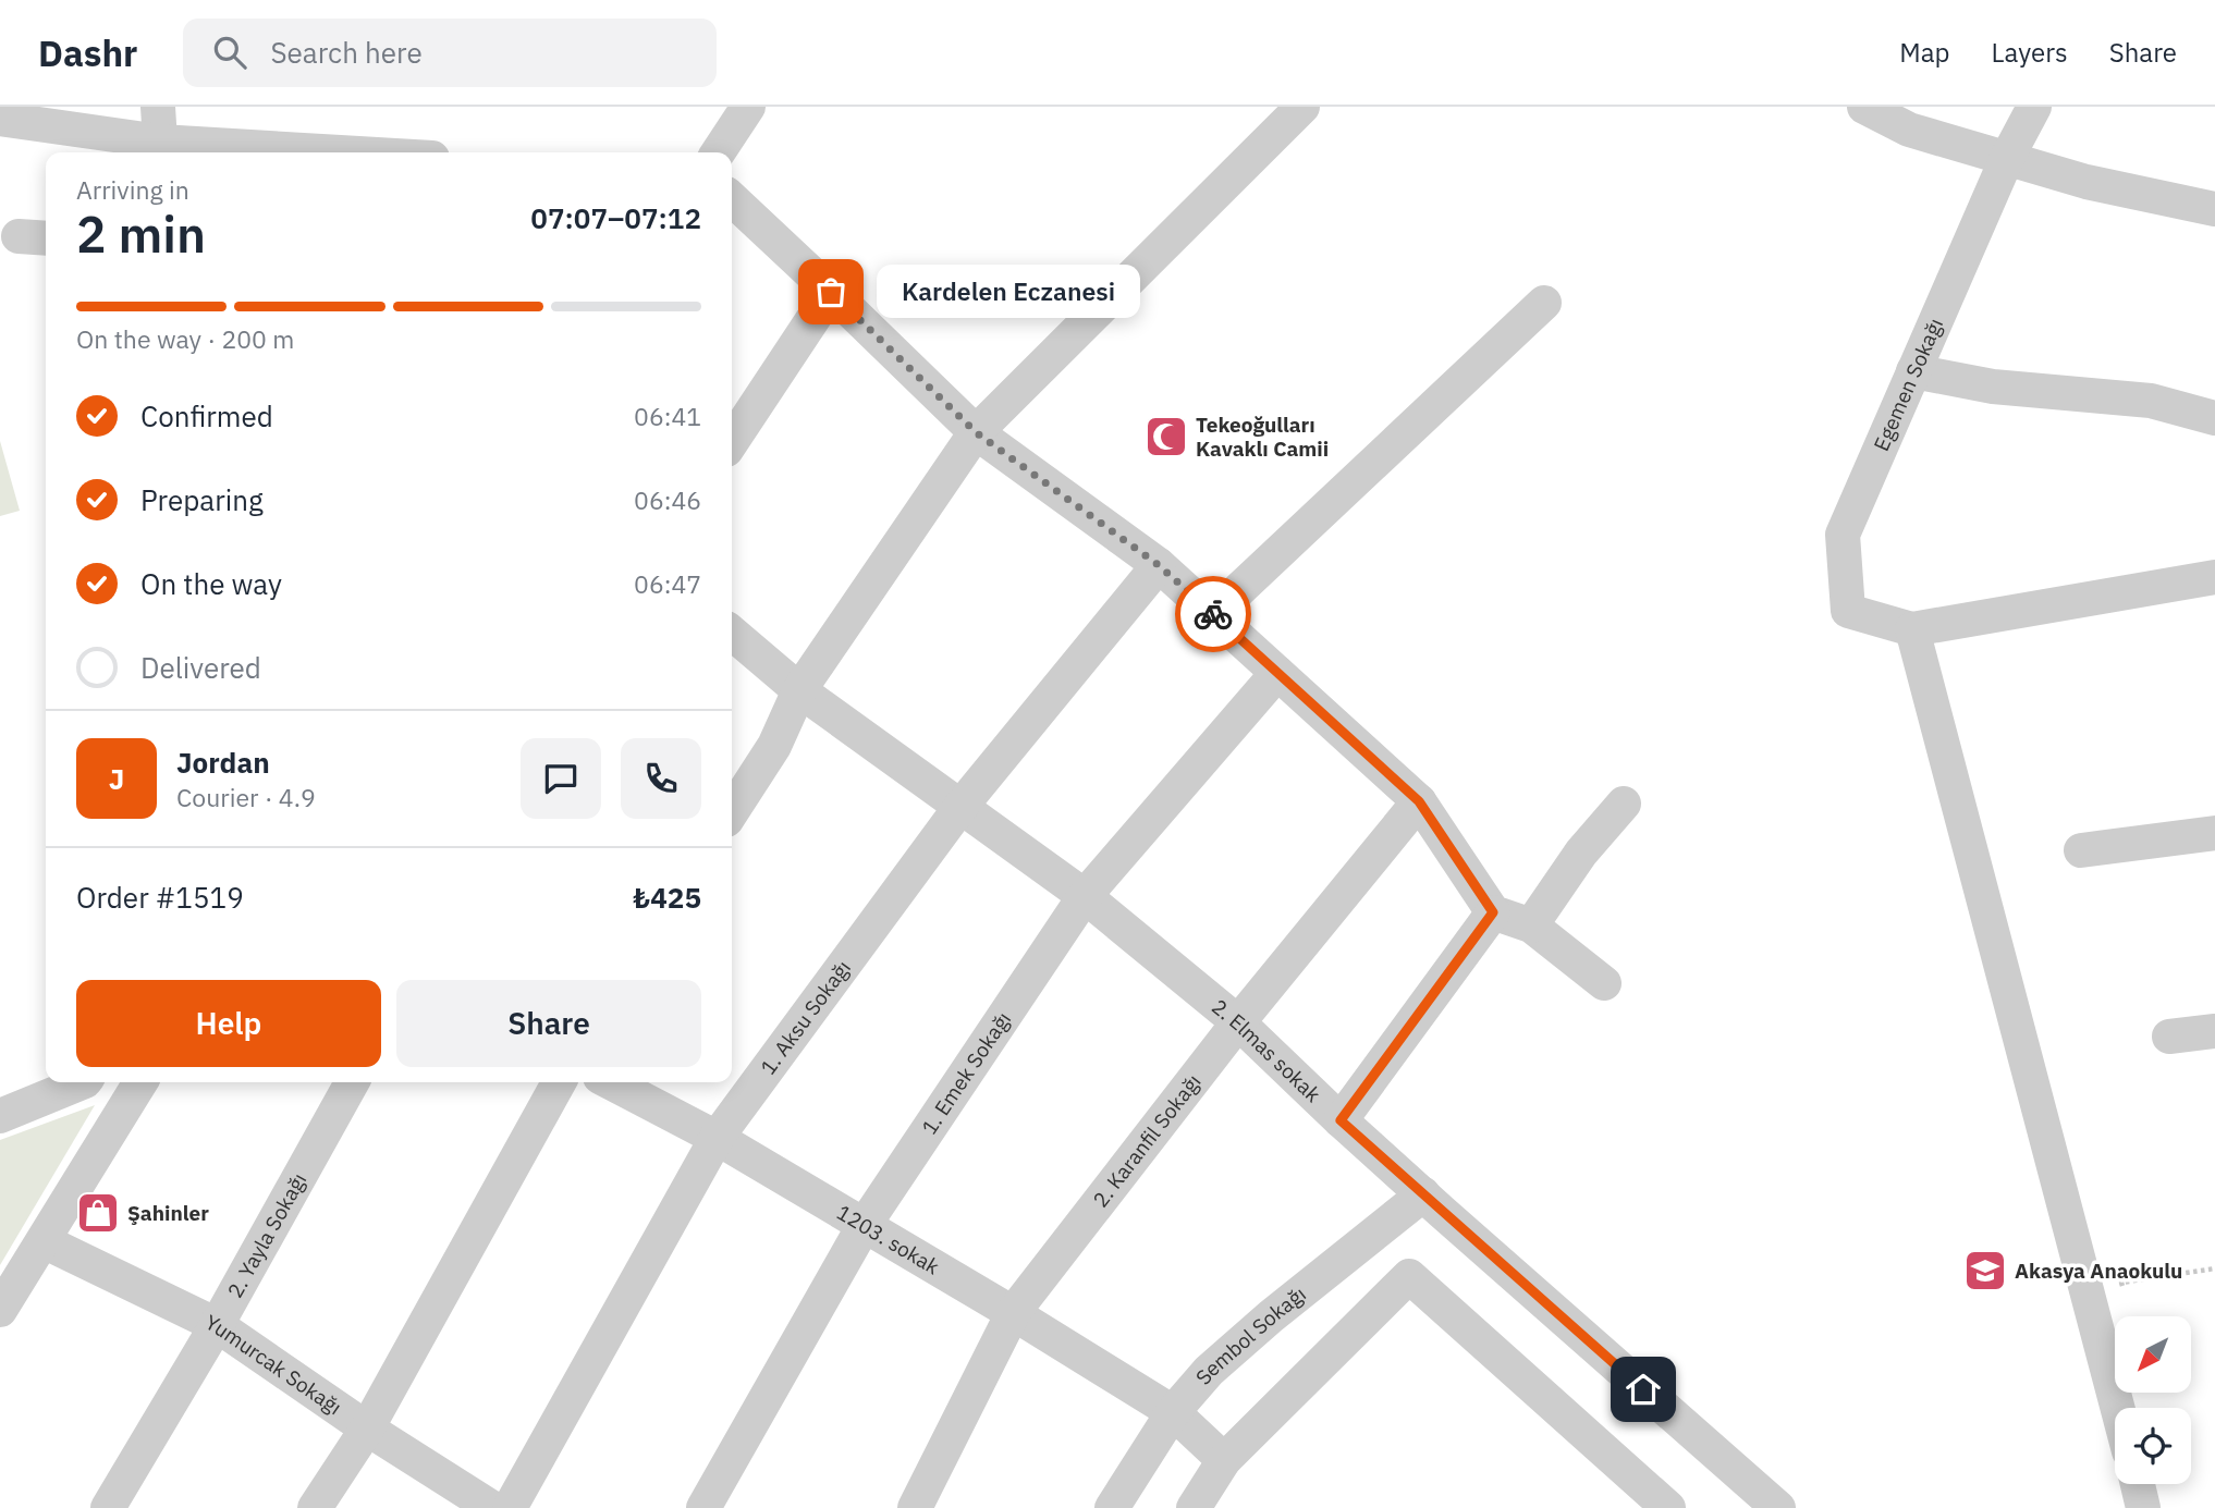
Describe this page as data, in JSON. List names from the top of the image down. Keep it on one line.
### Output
{"streets":{"street":["Egemen Sokağı","1. Aksu Sokağı","2. Elmas sokak","1. Emek Sokağı","2. Karanfil Sokağı","2. Yayla Sokağı","1203. sokak","Sembol Sokağı","Yumurcak Sokağı"]},"crossings":[["1. Aksu Sokağı","2. Elmas sokak"],["1. Aksu Sokağı","1203. sokak"],["2. Elmas sokak","1. Emek Sokağı"],["2. Elmas sokak","2. Karanfil Sokağı"],["2. Elmas sokak","Sembol Sokağı"],["1. Emek Sokağı","1203. sokak"],["2. Karanfil Sokağı","1203. sokak"],["2. Yayla Sokağı","Yumurcak Sokağı"],["1203. sokak","Sembol Sokağı"]],"places":{"other":["Kardelen Eczanesi"],"mosque":["Tekeoğulları Kavaklı Camii"],"shop":["Şahinler"],"school or university":["Akasya Anaokulu"]},"north":"bottom left","page":{"header":"Dashr","search":"Search here","nav":["Map","Layers","Share"],"heading":["2 min","Arriving in","07:07–07:12"],"panel":["Jordan","Courier · 4.9","Order #1519","₺425"],"bubble":"Kardelen Eczanesi","bar":"On the way · 200 m","list":[["Confirmed","06:41"],["Preparing","06:46"],["On the way","06:47"],"Delivered"],"round":"J","buttons":["Help","Share"]}}
